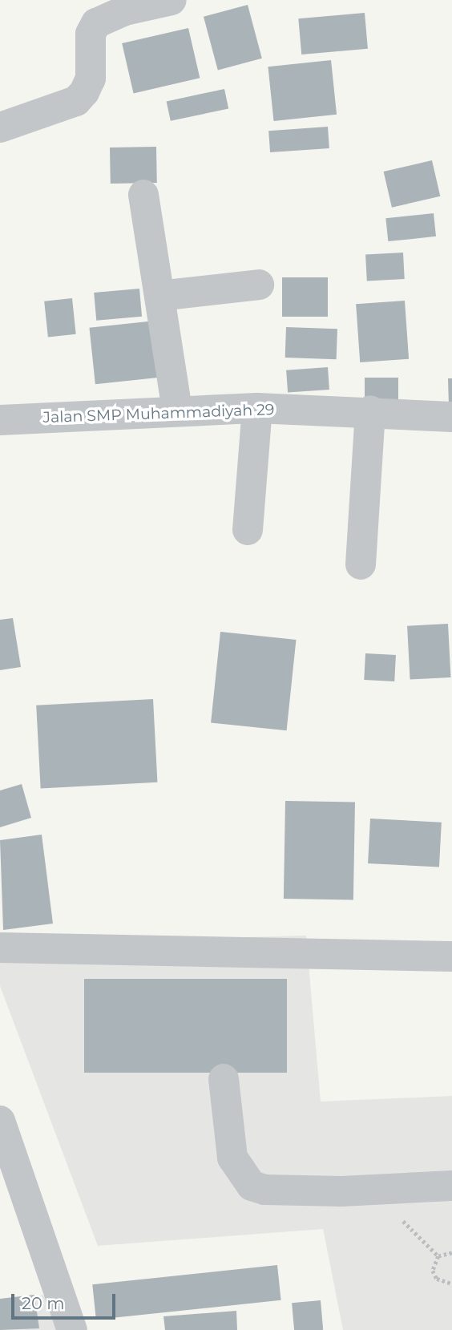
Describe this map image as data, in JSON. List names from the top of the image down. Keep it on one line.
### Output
{"streets":{"street":["Jalan SMP Muhammadiyah 29"]},"scale_bar":"20 m"}
